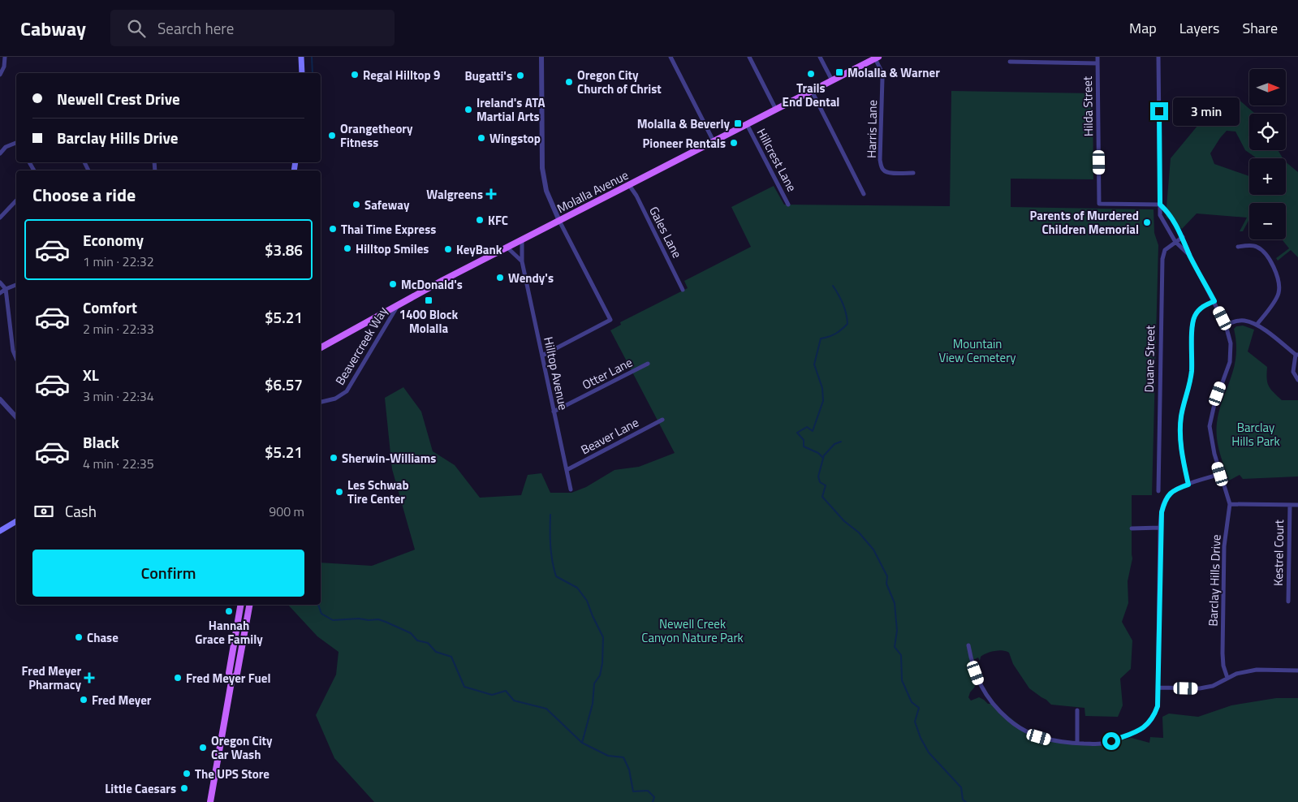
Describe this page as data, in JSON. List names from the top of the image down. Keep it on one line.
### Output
{"streets":{"main road":["Molalla Avenue"],"street":["Hilda Street","Harris Lane","Hillcrest Lane","Gales Lane","Beavercreek Way","Duane Street","Hilltop Avenue","Otter Lane","Beaver Lane","Kestrel Court","Barclay Hills Drive"]},"crossings":[["Hilda Street","Barclay Hills Drive"],["Harris Lane","Molalla Avenue"],["Hillcrest Lane","Molalla Avenue"],["Molalla Avenue","Gales Lane"],["Molalla Avenue","Beavercreek Way"],["Molalla Avenue","Hilltop Avenue"],["Duane Street","Barclay Hills Drive"],["Hilltop Avenue","Otter Lane"],["Hilltop Avenue","Beaver Lane"]],"parks":["Mountain View Cemetery","Barclay Hills Park","Newell Creek Canyon Nature Park"],"places":{"transit":["Molalla & Warner","Molalla & Beverly","1400 Block Molalla"],"other":["Trails End Dental","Regal Hilltop 9","Bugatti's","Oregon City Church of Christ","Ireland's ATA Martial Arts","Orangetheory Fitness","Wingstop","Pioneer Rentals","Safeway","KFC","Parents of Murdered Children Memorial","Thai Time Express","Hilltop Smiles","KeyBank","Wendy's","McDonald's","Sherwin-Williams","Les Schwab Tire Center","Hannah Grace Family","Chase","Fred Meyer Fuel","Fred Meyer","Oregon City Car Wash","The UPS Store","Little Caesars"],"health":["Walgreens","Fred Meyer Pharmacy"]},"north":"right","page":{"header":"Cabway","search":"Search here","nav":["Map","Layers","Share"],"map_buttons":["+","−"],"banner":["Newell Crest Drive","Barclay Hills Drive"],"bubble":"3 min","heading":"Choose a ride","list":[{"name":"Economy","note":"1 min · 22:32","value":"$3.86"},{"name":"Comfort","note":"2 min · 22:33","value":"$5.21"},{"name":"XL","note":"3 min · 22:34","value":"$6.57"},{"name":"Black","note":"4 min · 22:35","value":"$5.21"}],"pay":["Cash","900 m"],"buttons":"Confirm"}}
